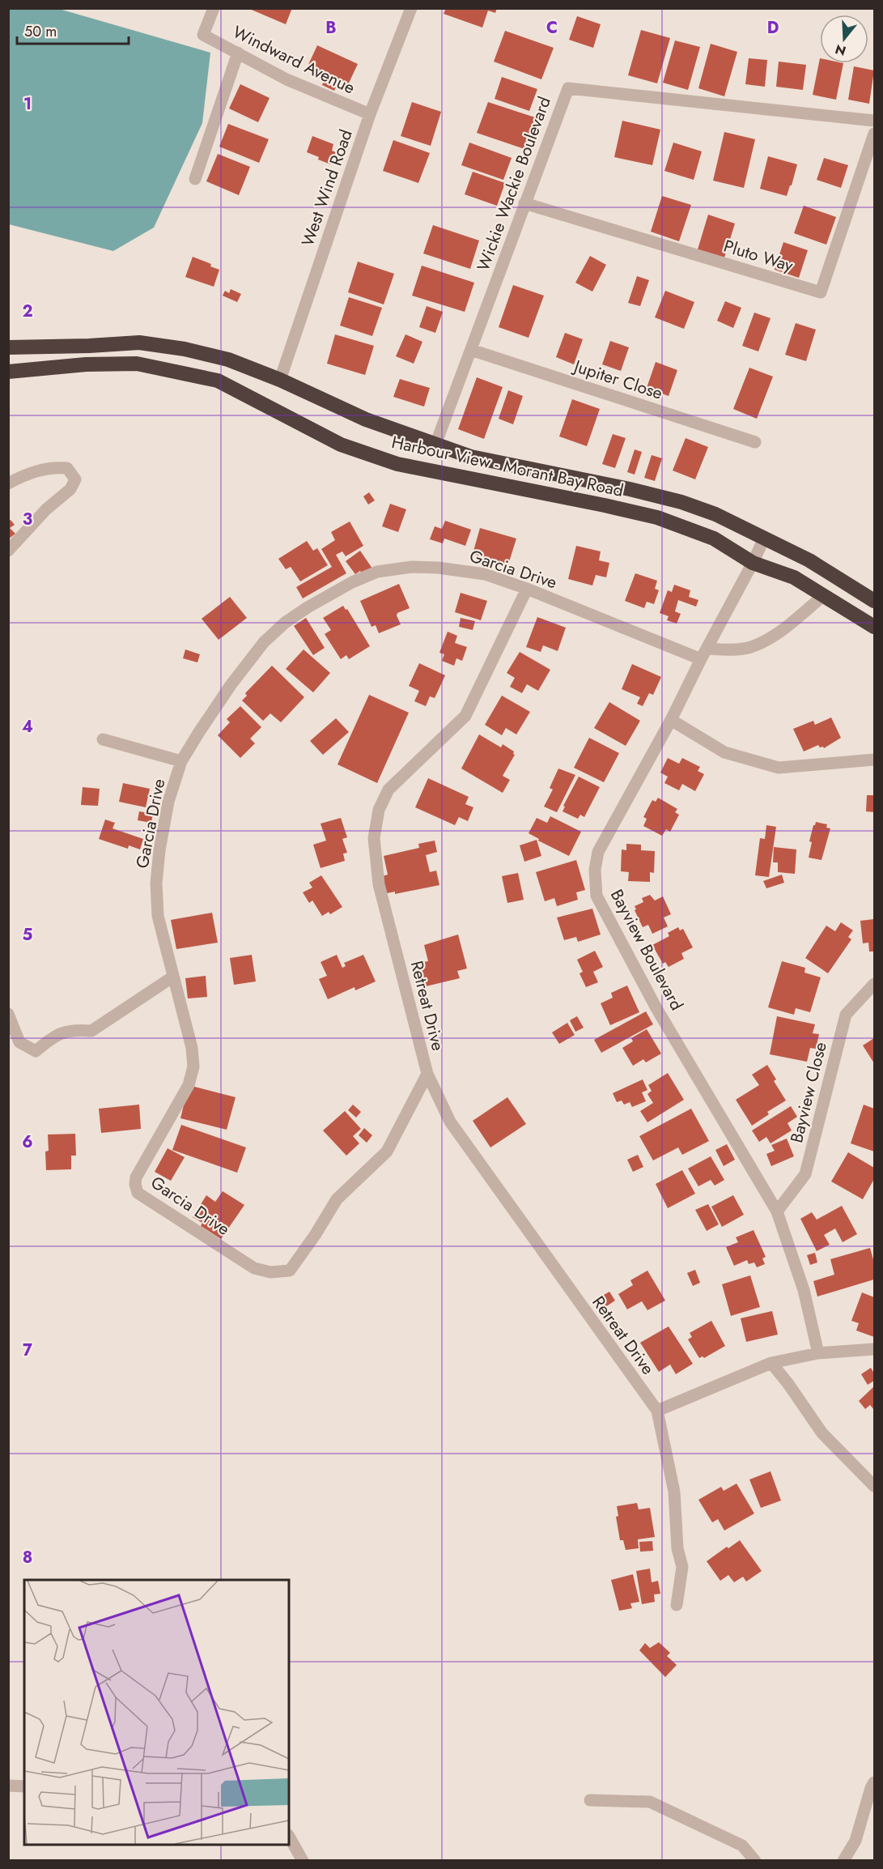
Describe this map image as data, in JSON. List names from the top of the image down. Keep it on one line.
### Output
{"streets":{"highway":["Harbour View - Morant Bay Road"],"street":["Windward Avenue","Wickie Wackie Boulevard","West Wind Road","Pluto Way","Jupiter Close","Garcia Drive","Bayview Boulevard","Retreat Drive","Bayview Close"]},"crossings":[["Windward Avenue","West Wind Road"],["Wickie Wackie Boulevard","Pluto Way"],["Wickie Wackie Boulevard","Jupiter Close"],["Wickie Wackie Boulevard","Harbour View - Morant Bay Road"],["West Wind Road","Harbour View - Morant Bay Road"],["Harbour View - Morant Bay Road","Bayview Boulevard"],["Garcia Drive","Bayview Boulevard"],["Garcia Drive","Retreat Drive"],["Bayview Boulevard","Bayview Close"]],"scale_bar":"50 m","north":"bottom","grid":{"columns":["B","C","D"],"rows":["1","2","3","4","5","6","7","8"]}}
